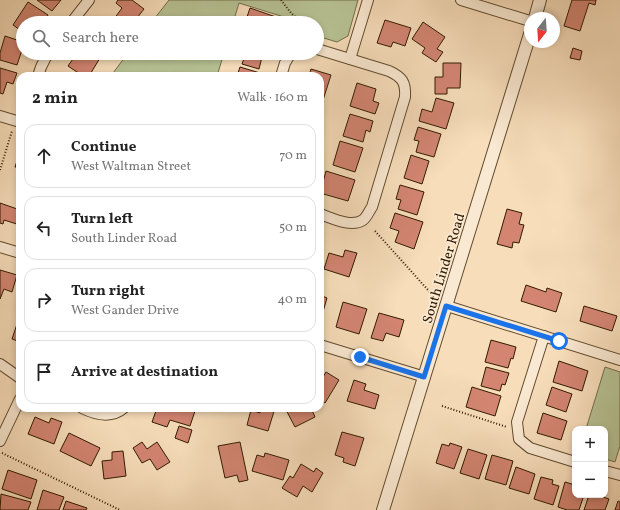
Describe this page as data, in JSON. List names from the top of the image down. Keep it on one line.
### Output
{"streets":{"street":["South Linder Road"]},"north":"bottom","page":{"search":"Search here","heading":["2 min","Walk · 160 m"],"list":[["Continue","West Waltman Street","70 m"],["Turn left","South Linder Road","50 m"],["Turn right","West Gander Drive","40 m"],"Arrive at destination"],"map_buttons":["+","−"]}}
